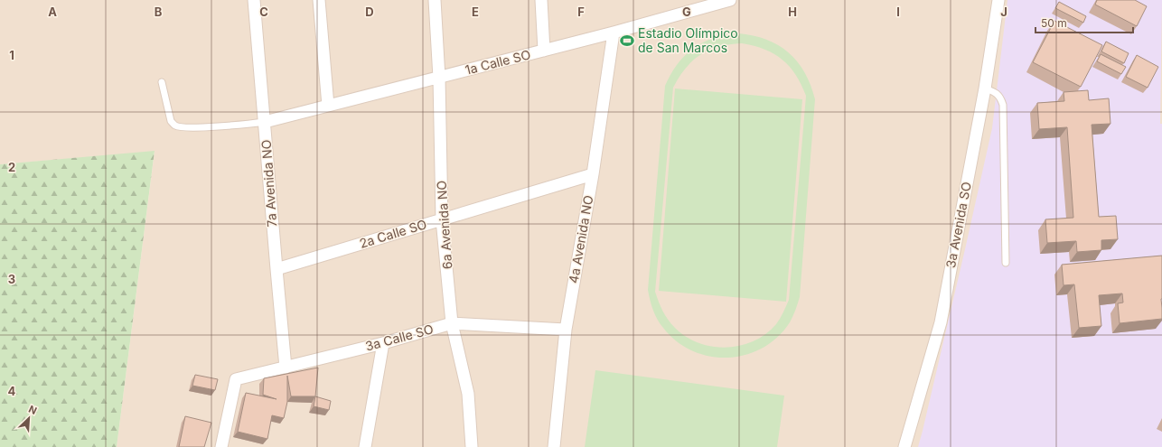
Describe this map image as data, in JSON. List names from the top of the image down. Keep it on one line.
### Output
{"streets":{"street":["1a Calle SO","7a Avenida NO","6a Avenida NO","3a Avenida SO","2a Calle SO","4a Avenida NO","3a Calle SO"]},"crossings":[["1a Calle SO","7a Avenida NO"],["1a Calle SO","6a Avenida NO"],["1a Calle SO","4a Avenida NO"],["7a Avenida NO","2a Calle SO"],["7a Avenida NO","3a Calle SO"],["6a Avenida NO","2a Calle SO"],["6a Avenida NO","3a Calle SO"],["2a Calle SO","4a Avenida NO"],["4a Avenida NO","3a Calle SO"]],"places":{"sports":["Estadio Olímpico de San Marcos"]},"scale_bar":"50 m","north":"top right","grid":{"columns":["A","B","C","D","E","F","G","H","I","J"],"rows":["1","2","3","4"]}}
